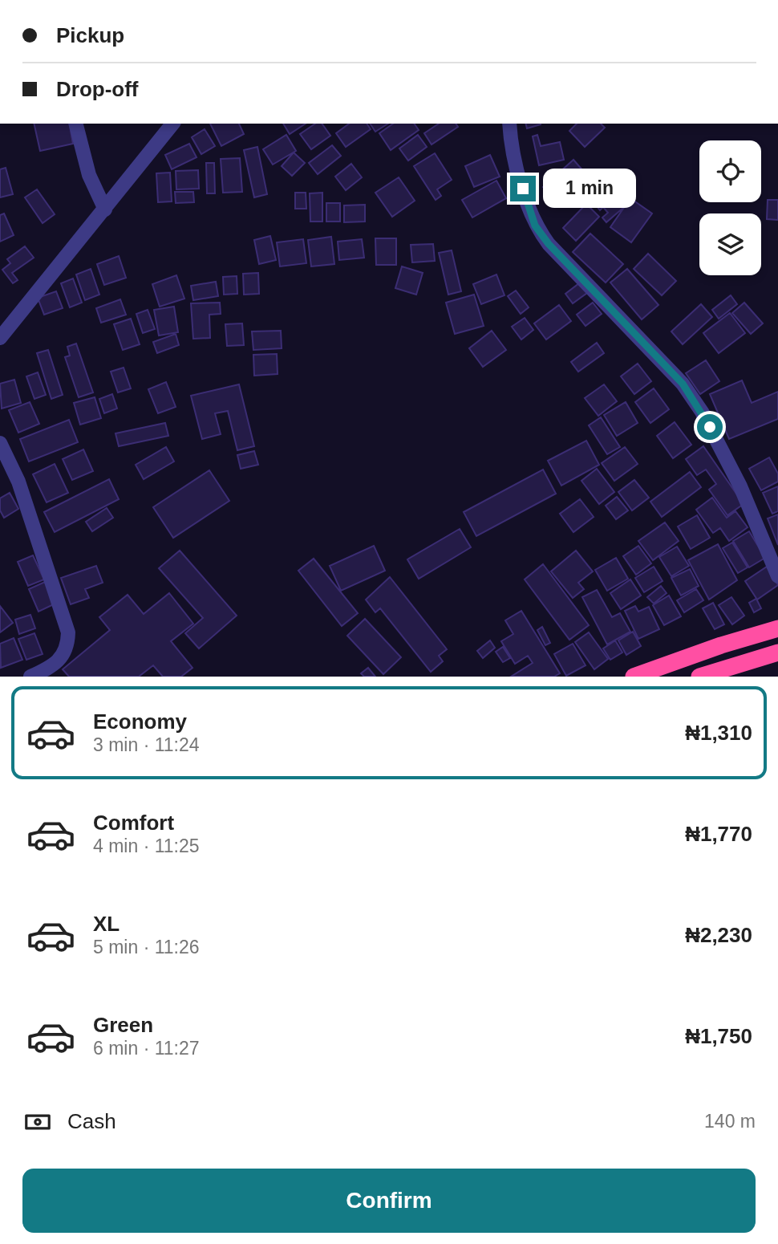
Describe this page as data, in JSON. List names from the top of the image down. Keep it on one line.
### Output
{"page":{"banner":["Pickup","Drop-off"],"bubble":"1 min","list":[{"name":"Economy","note":"3 min · 11:24","value":"₦1,310"},{"name":"Comfort","note":"4 min · 11:25","value":"₦1,770"},{"name":"XL","note":"5 min · 11:26","value":"₦2,230"},{"name":"Green","note":"6 min · 11:27","value":"₦1,750"}],"pay":["Cash","140 m"],"buttons":"Confirm"}}
